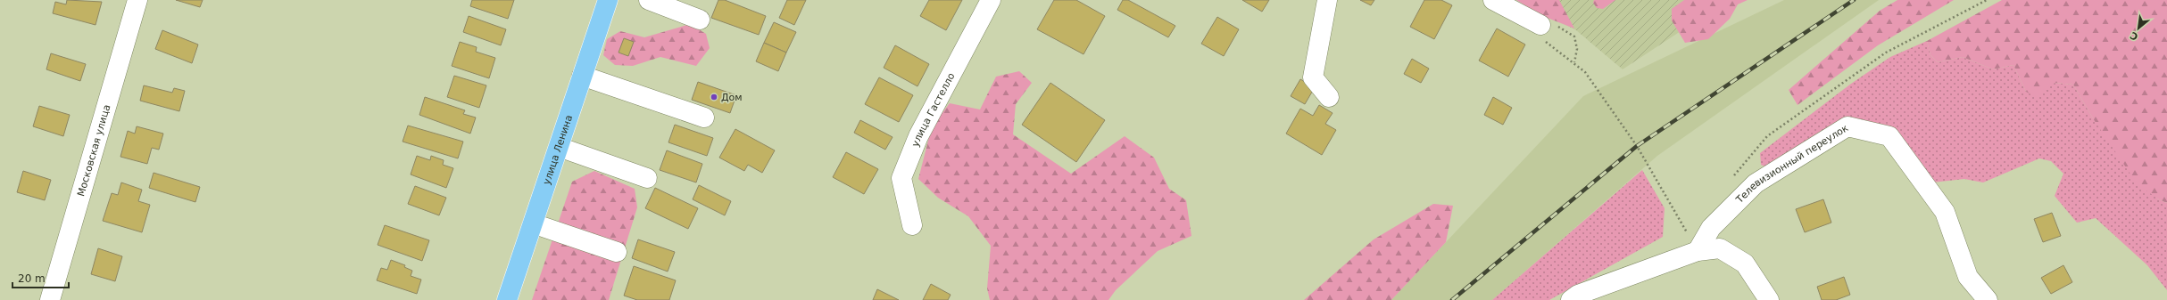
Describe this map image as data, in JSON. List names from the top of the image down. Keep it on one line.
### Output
{"streets":{"main road":["улица Ленина"],"street":["улица Гастелло","Московская улица","Телевизионный переулок"]},"places":["Дом"],"scale_bar":"20 m","north":"bottom left"}
